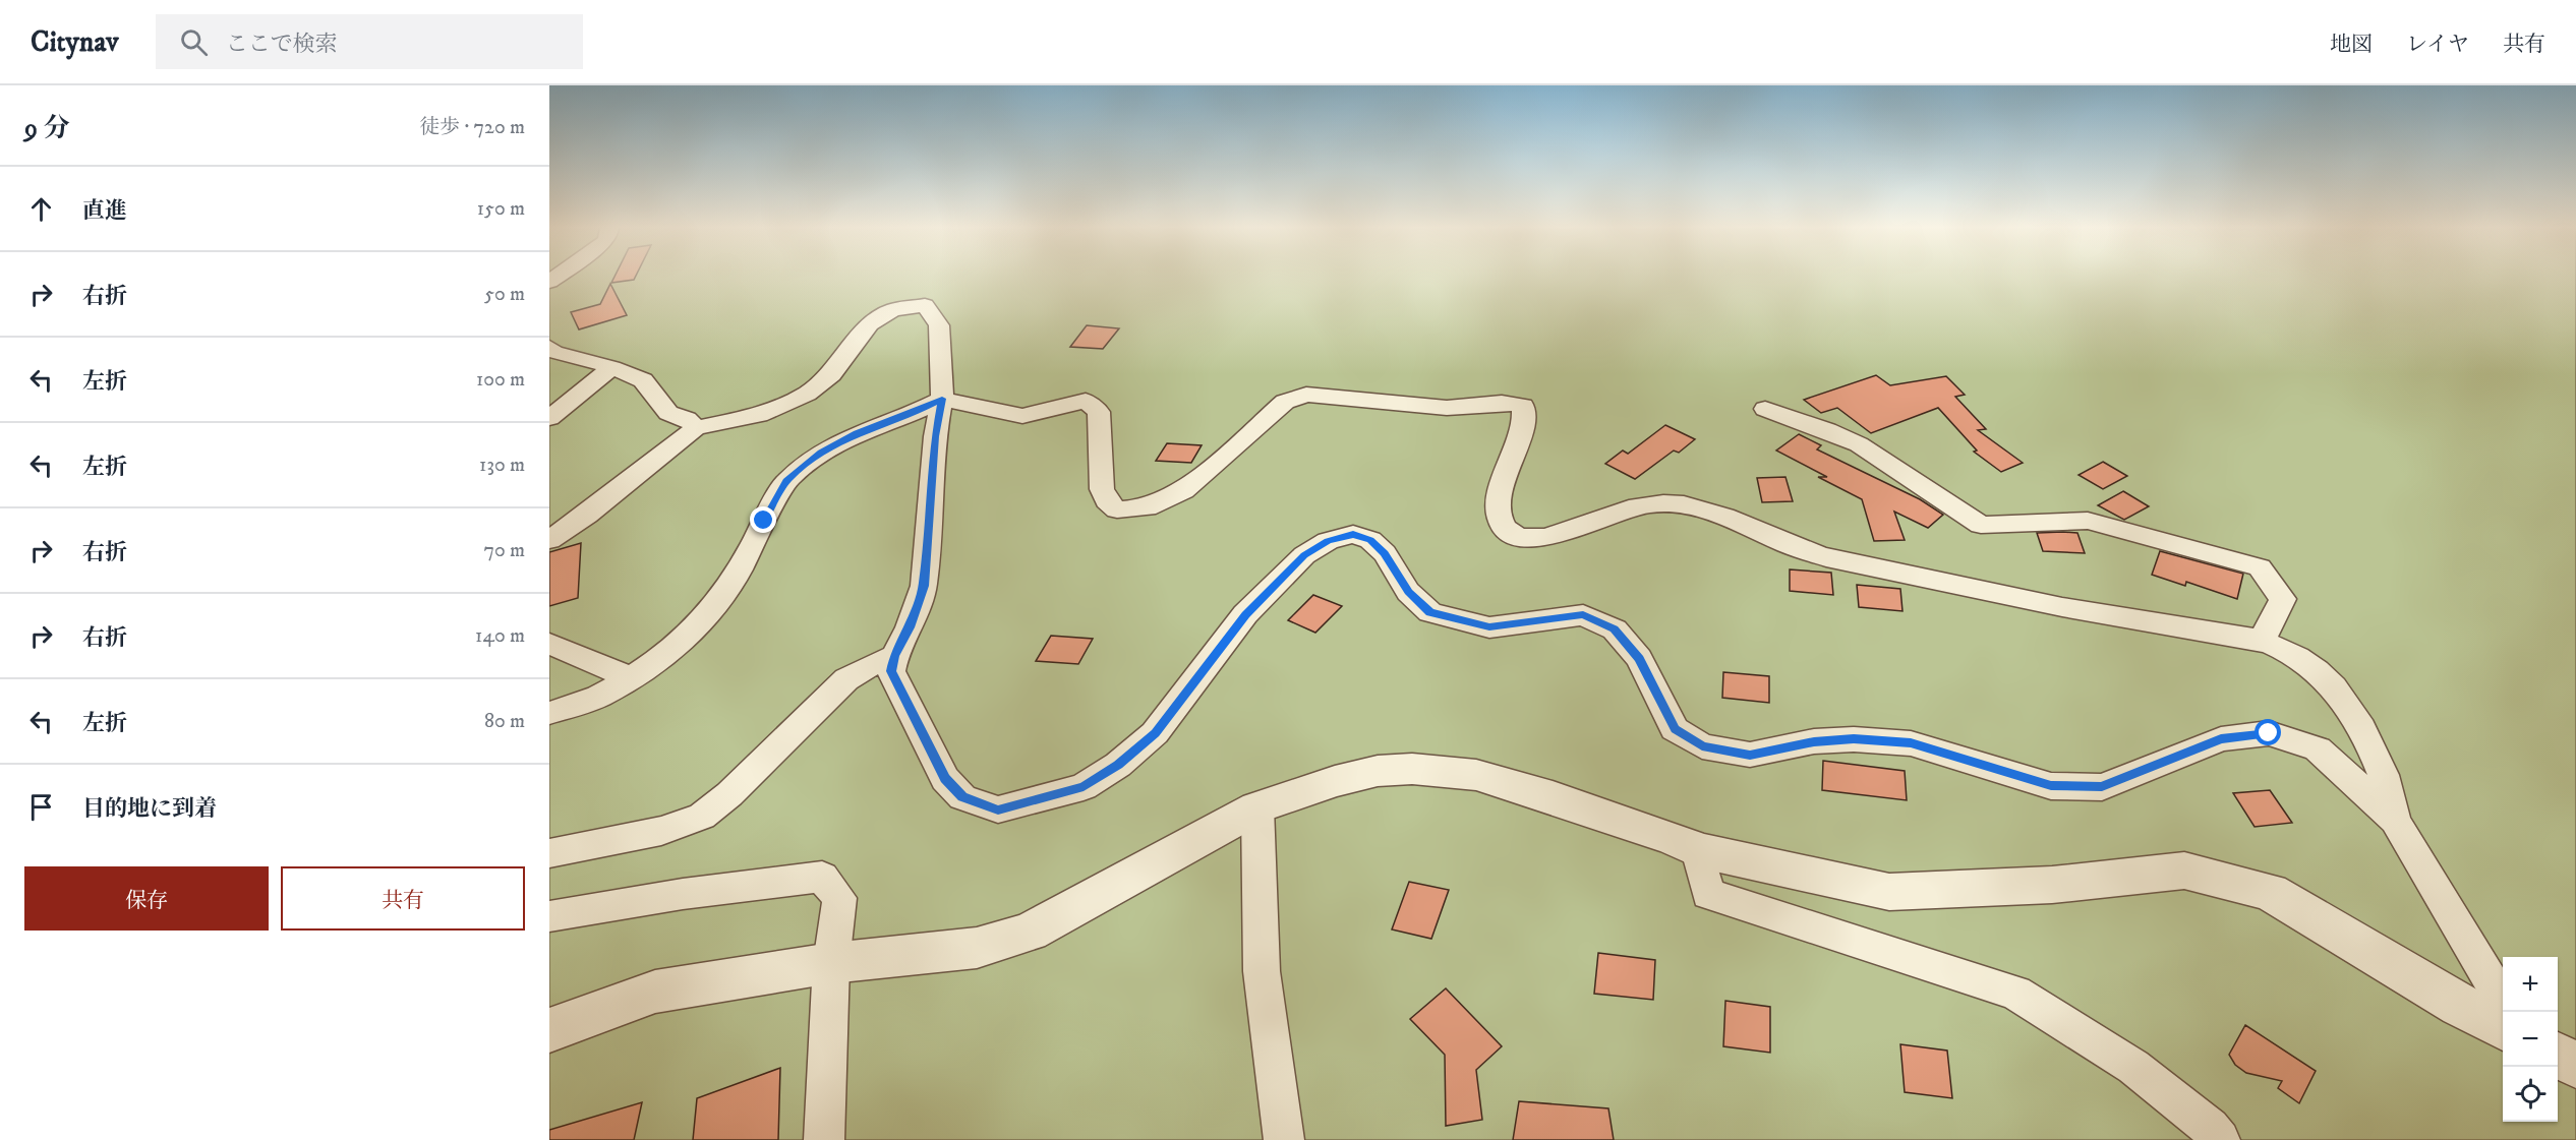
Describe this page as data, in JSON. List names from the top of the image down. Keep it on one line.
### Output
{"page":{"header":"Citynav","search":"ここで検索","nav":["地図","レイヤ","共有"],"heading":["9 分","徒歩 · 720 m"],"list":[["直進","150 m"],["右折","50 m"],["左折","100 m"],["左折","130 m"],["右折","70 m"],["右折","140 m"],["左折","80 m"],"目的地に到着"],"buttons":["保存","共有"],"map_buttons":["+","−"]}}
